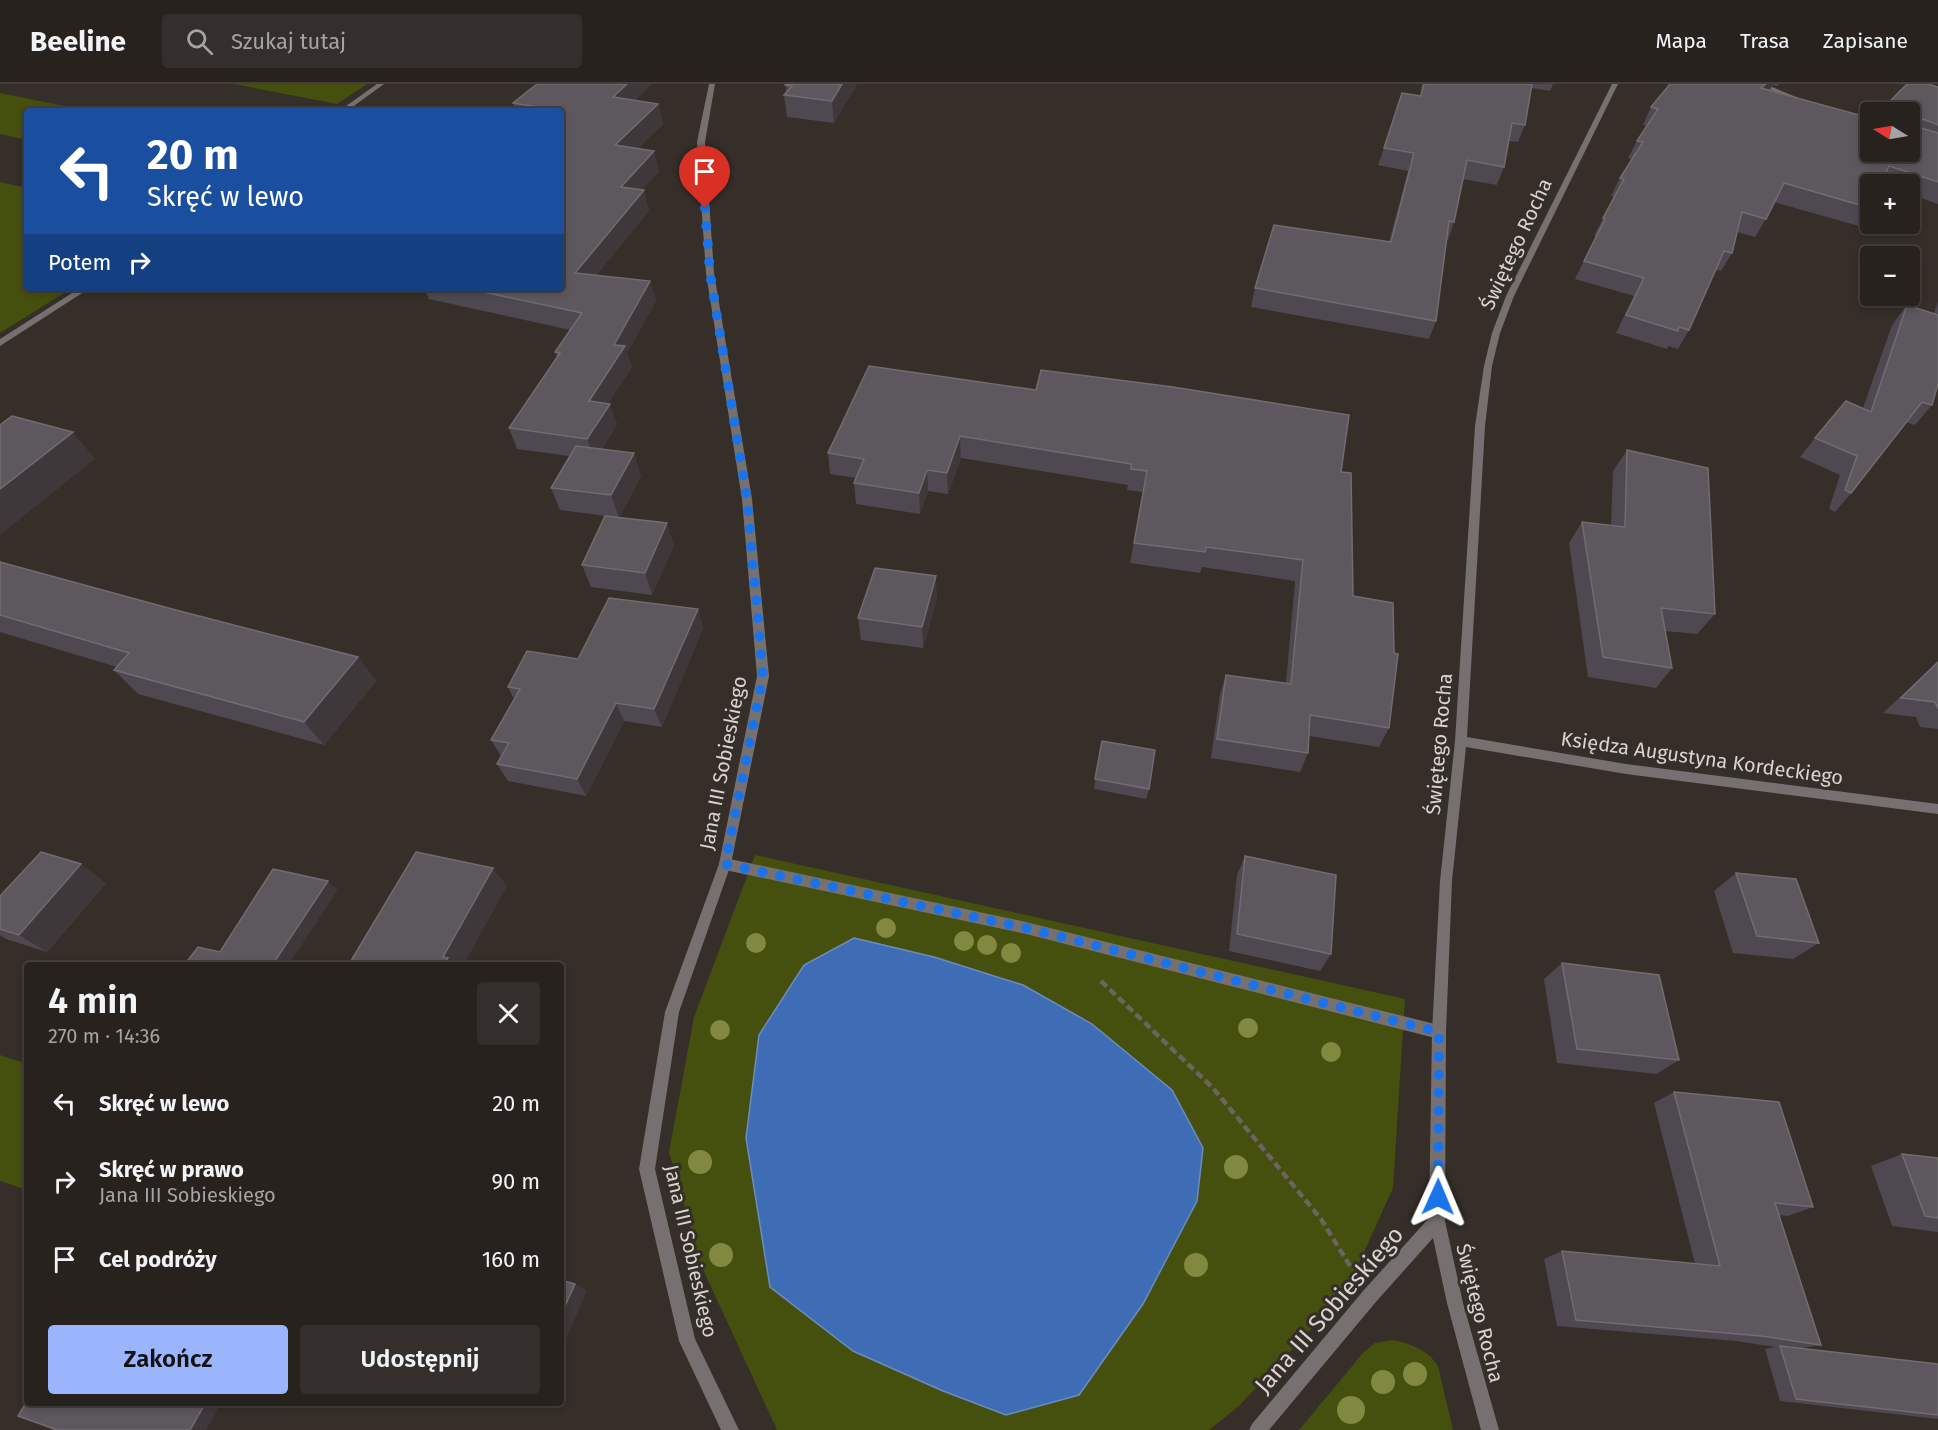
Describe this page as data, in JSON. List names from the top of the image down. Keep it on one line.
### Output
{"streets":{"street":["Świętego Rocha","Księdza Augustyna Kordeckiego","Jana III Sobieskiego"]},"crossings":[["Świętego Rocha","Księdza Augustyna Kordeckiego"],["Świętego Rocha","Jana III Sobieskiego"]],"north":"left","page":{"header":"Beeline","search":"Szukaj tutaj","nav":["Mapa","Trasa","Zapisane"],"map_buttons":["+","−"],"turn":["20 m","Skręć w lewo"],"then":"Potem","heading":["4 min","270 m · 14:36"],"list":[{"name":"Skręć w lewo","value":"20 m"},{"name":"Skręć w prawo","note":"Jana III Sobieskiego","value":"90 m"},{"name":"Cel podróży","value":"160 m"}],"buttons":["Zakończ","Udostępnij"]}}
